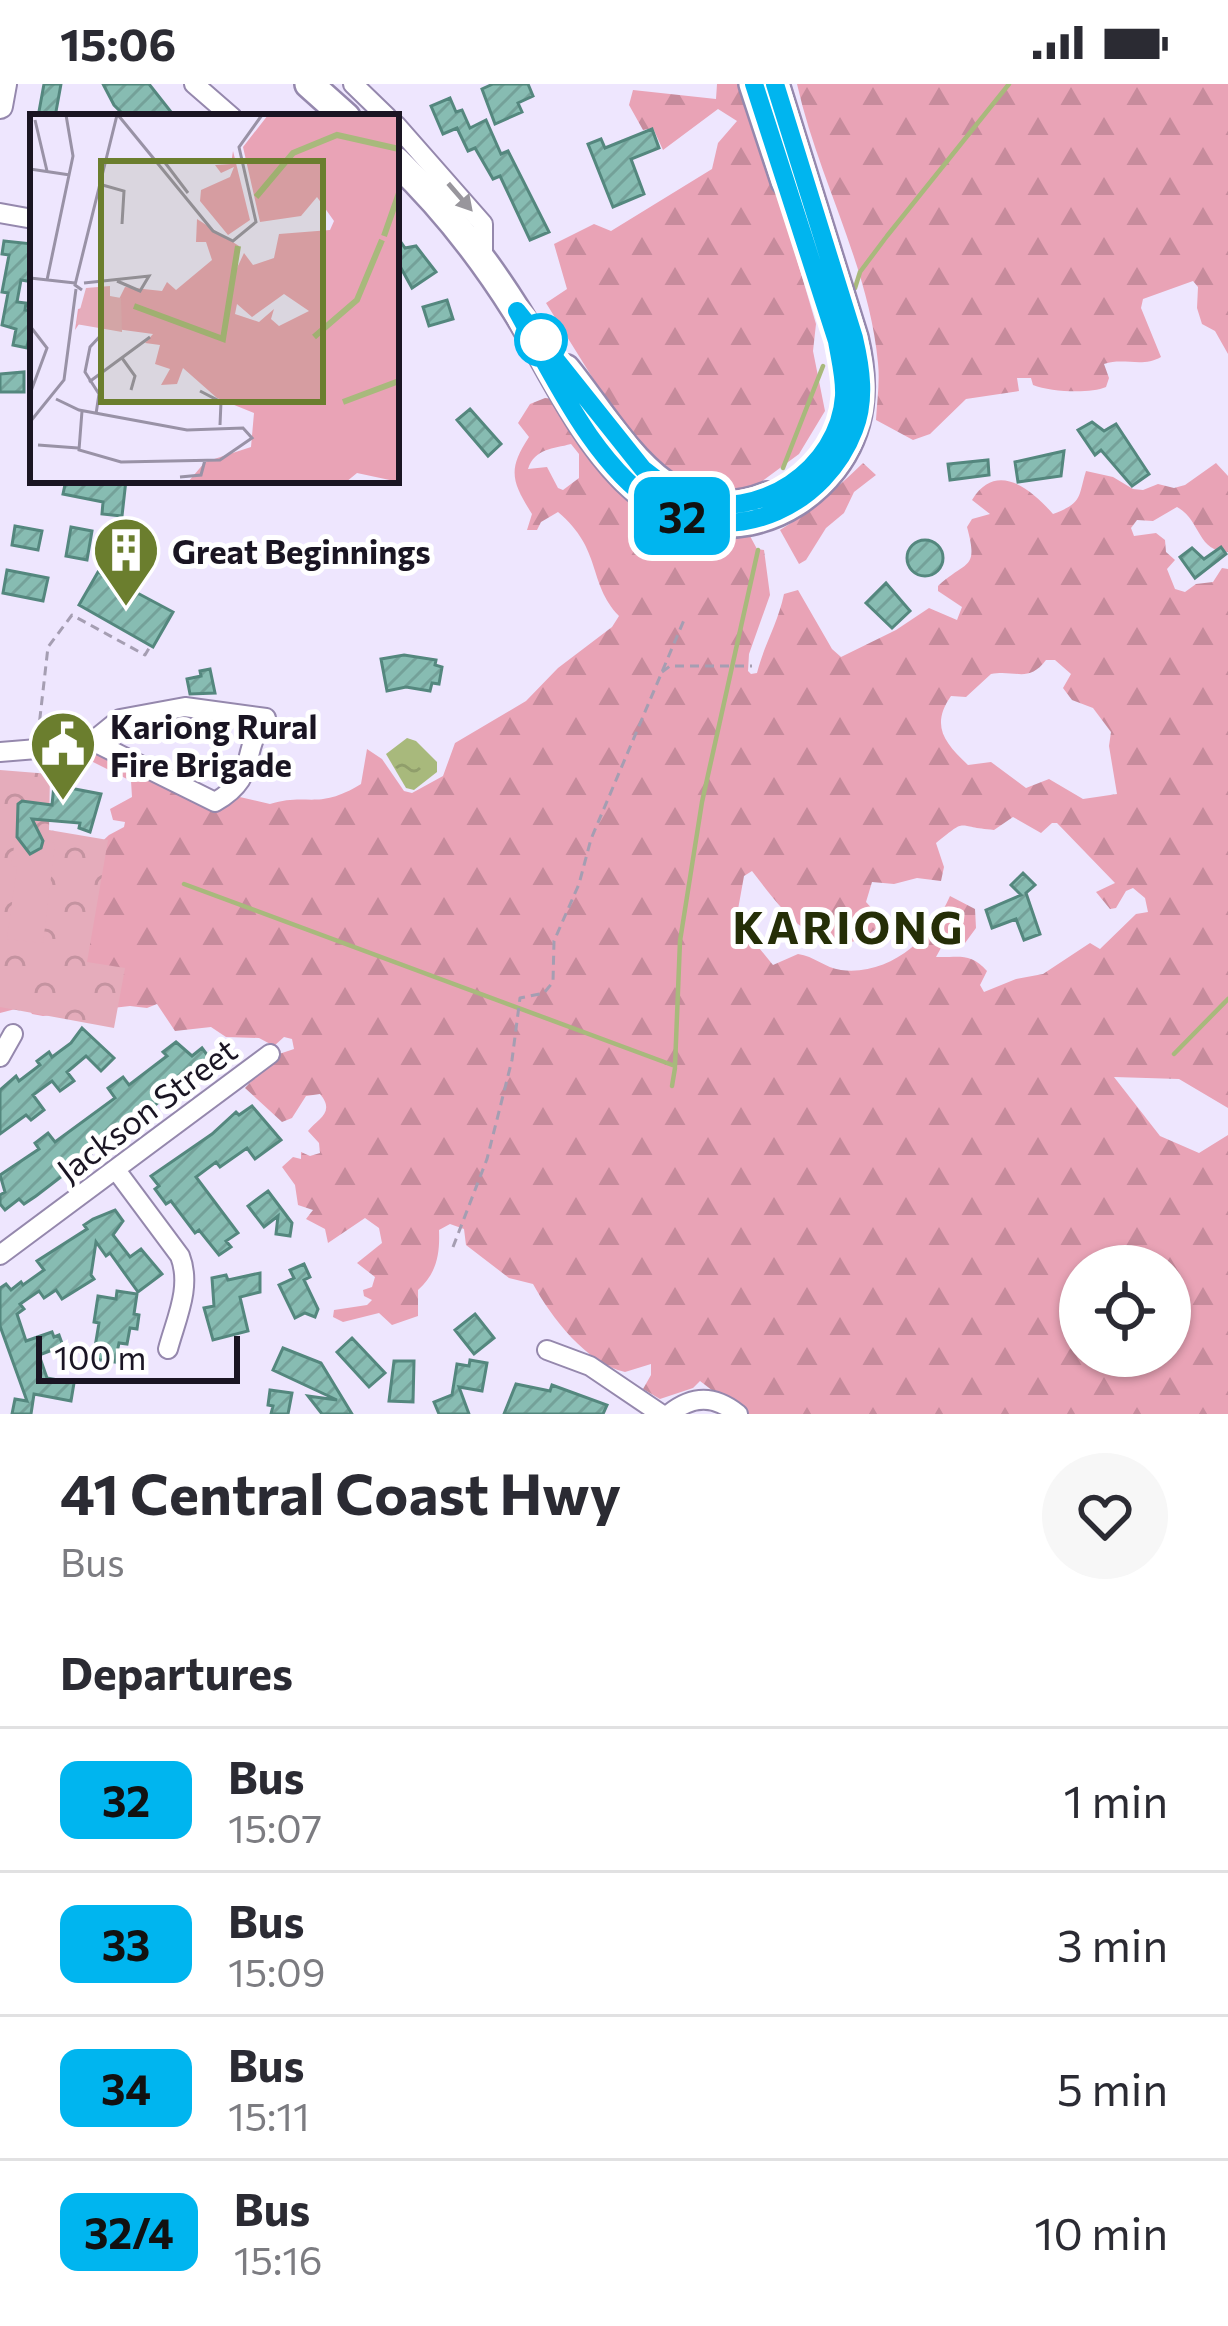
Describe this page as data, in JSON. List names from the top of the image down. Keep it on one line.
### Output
{"streets":{"street":["Jackson Street"]},"districts":["KARIONG"],"places":{"building":["Great Beginnings"],"public building":["Kariong Rural Fire Brigade"]},"lines":["bus line 32"],"scale_bar":"100 m","page":{"status":"15:06","on_map":"32","scale":"100 m","heading":[["41 Central Coast Hwy","Bus"],"Departures"],"list":[{"mark":"32","name":"Bus","note":"15:07","value":"1 min"},{"mark":"33","name":"Bus","note":"15:09","value":"3 min"},{"mark":"34","name":"Bus","note":"15:11","value":"5 min"},{"mark":"32/4","name":"Bus","note":"15:16","value":"10 min"}]}}
